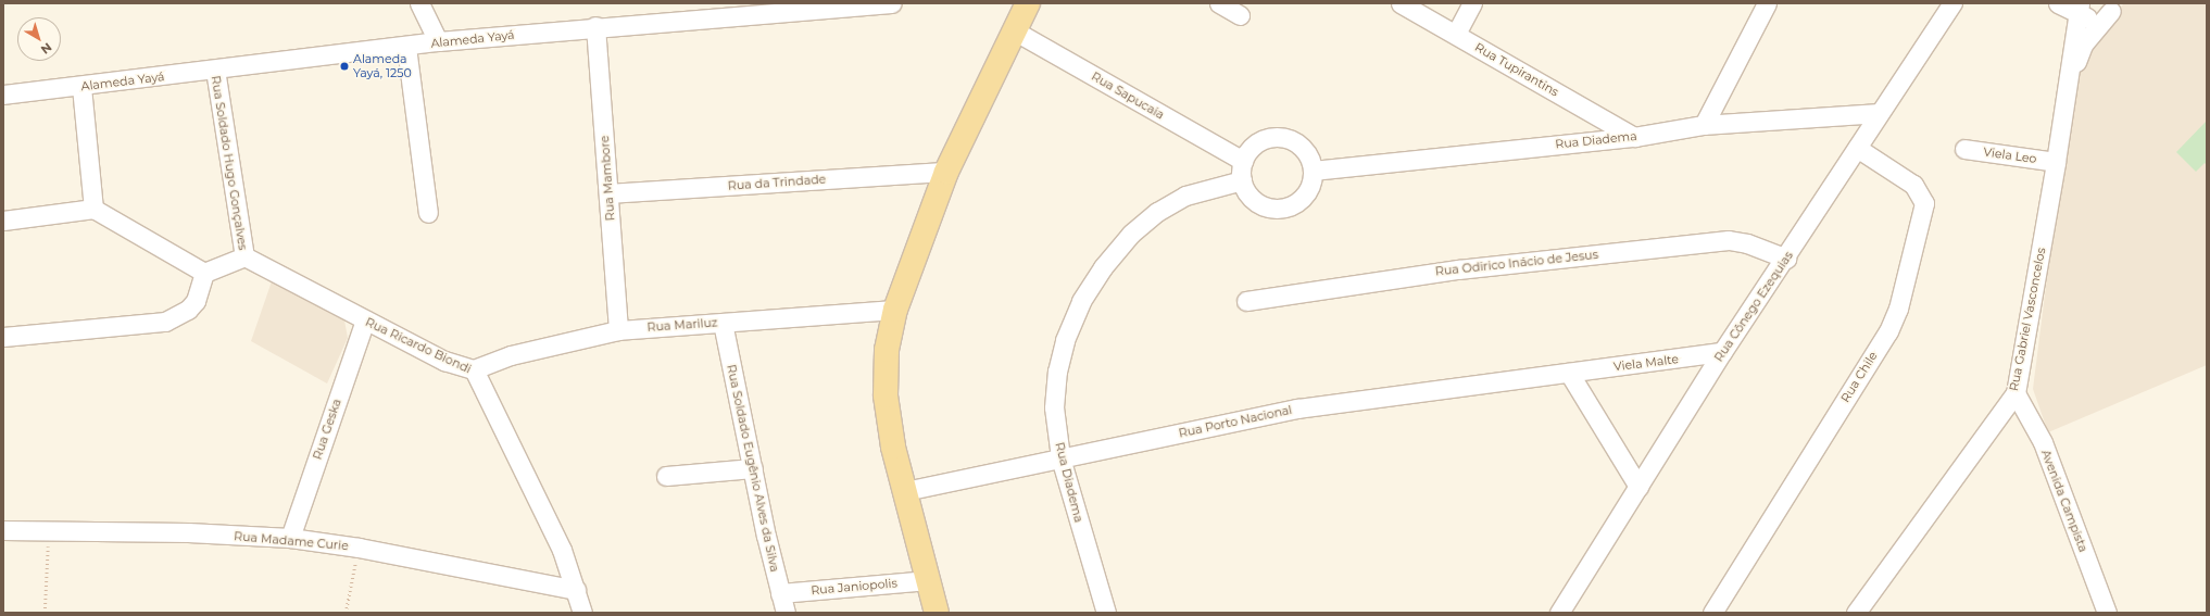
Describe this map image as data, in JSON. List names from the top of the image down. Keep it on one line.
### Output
{"streets":{"street":["Alameda Yayá","Rua Tupirantins","Rua Sapucaia","Rua Diadema","Viela Leo","Rua Soldado Hugo Gonçalves","Rua Mambore","Rua da Trindade","Rua Odirico Inácio de Jesus","Rua Cônego Ezequias","Rua Gabriel Vasconcelos","Rua Mariluz","Rua Ricardo Biondi","Viela Malte","Rua Chile","Rua Porto Nacional","Rua Geska","Rua Soldado Eugênio Alves da Silva","Avenida Campista","Rua Madame Curie","Rua Janiopolis"]},"crossings":[["Alameda Yayá","Rua Soldado Hugo Gonçalves"],["Alameda Yayá","Rua Mambore"],["Rua Tupirantins","Rua Diadema"],["Rua Sapucaia","Rua Diadema"],["Rua Diadema","Rua Cônego Ezequias"],["Rua Diadema","Rua Porto Nacional"],["Viela Leo","Rua Gabriel Vasconcelos"],["Rua Soldado Hugo Gonçalves","Rua Ricardo Biondi"],["Rua Mambore","Rua da Trindade"],["Rua Mambore","Rua Mariluz"],["Rua Odirico Inácio de Jesus","Rua Cônego Ezequias"],["Rua Cônego Ezequias","Viela Malte"],["Rua Cônego Ezequias","Rua Chile"],["Rua Gabriel Vasconcelos","Avenida Campista"],["Rua Mariluz","Rua Ricardo Biondi"],["Rua Mariluz","Rua Soldado Eugênio Alves da Silva"],["Rua Ricardo Biondi","Rua Geska"],["Rua Ricardo Biondi","Rua Madame Curie"],["Viela Malte","Rua Porto Nacional"],["Rua Geska","Rua Madame Curie"],["Rua Soldado Eugênio Alves da Silva","Rua Janiopolis"]],"places":["Alameda Yayá, 1250"],"north":"bottom right"}
